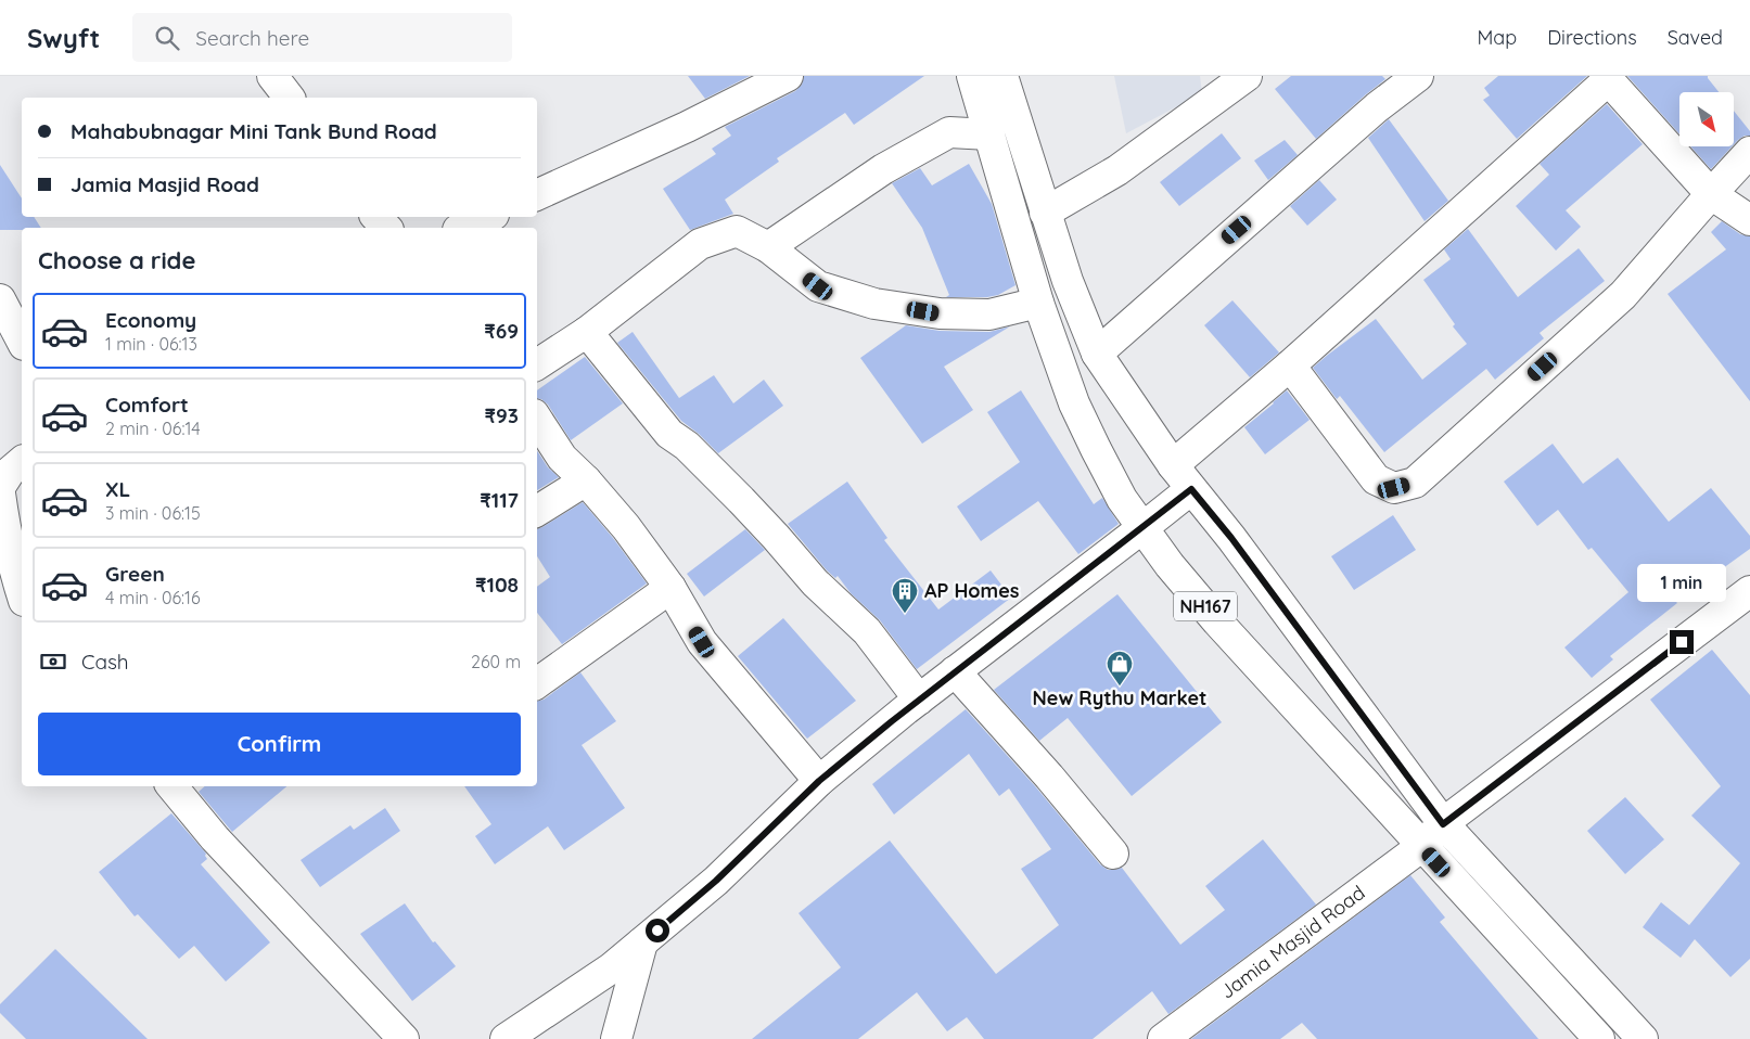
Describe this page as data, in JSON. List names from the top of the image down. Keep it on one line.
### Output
{"streets":{"main road":["NH167","Jamia Masjid Road"]},"crossings":[["NH167","Jamia Masjid Road"]],"places":{"building":["AP Homes"],"shop":["New Rythu Market"]},"north":"bottom right","page":{"header":"Swyft","search":"Search here","nav":["Map","Directions","Saved"],"banner":["Mahabubnagar Mini Tank Bund Road","Jamia Masjid Road"],"heading":"Choose a ride","list":[{"name":"Economy","note":"1 min · 06:13","value":"₹69"},{"name":"Comfort","note":"2 min · 06:14","value":"₹93"},{"name":"XL","note":"3 min · 06:15","value":"₹117"},{"name":"Green","note":"4 min · 06:16","value":"₹108"}],"bubble":"1 min","pay":["Cash","260 m"],"buttons":"Confirm"}}
